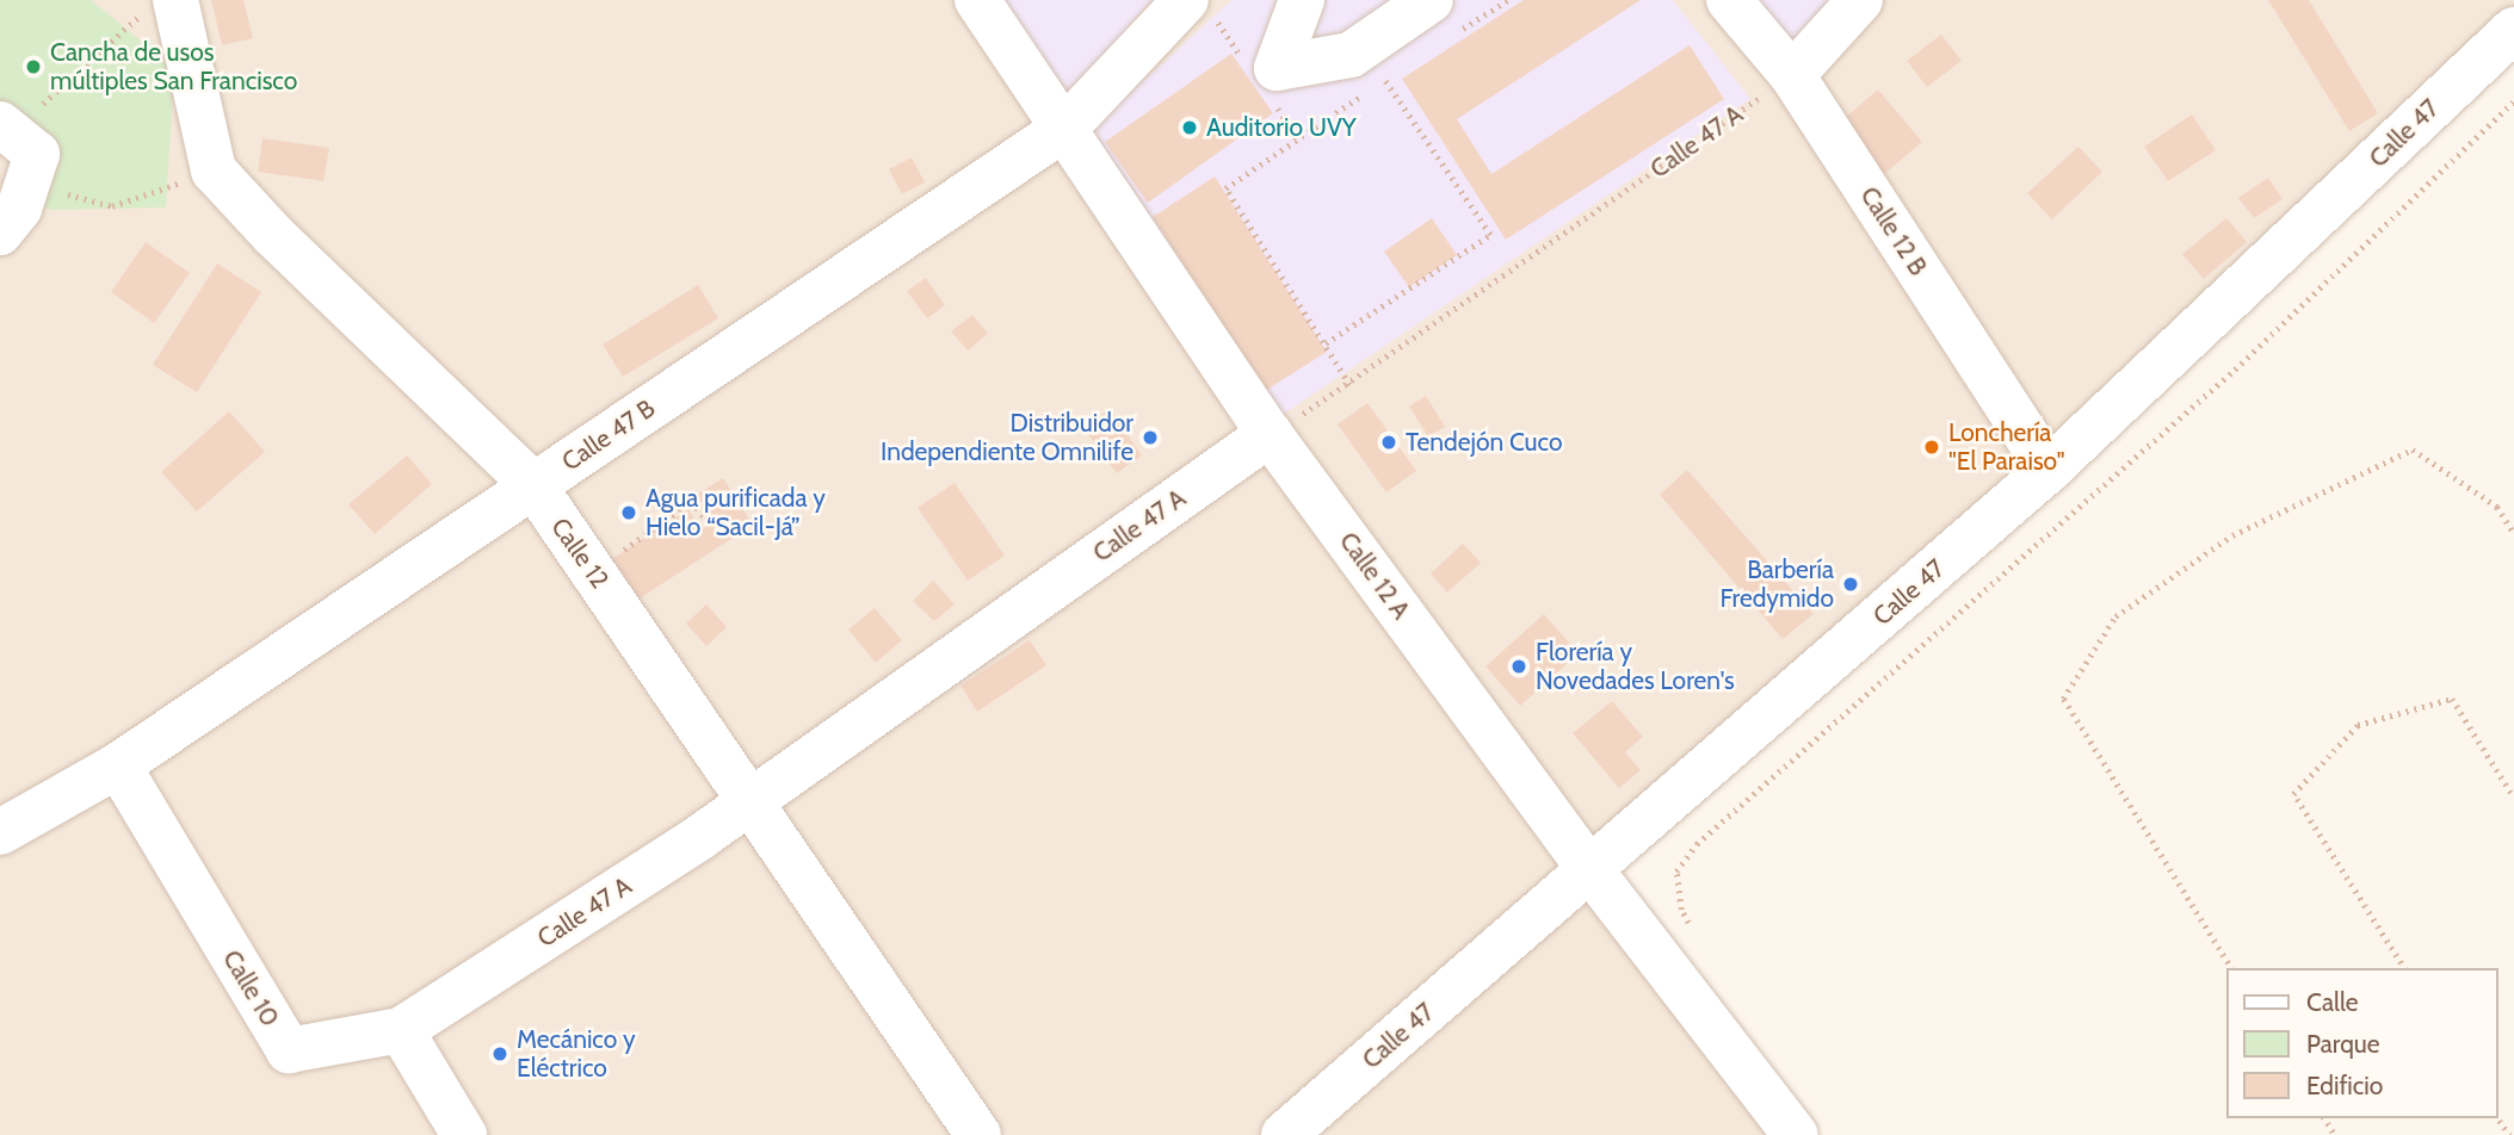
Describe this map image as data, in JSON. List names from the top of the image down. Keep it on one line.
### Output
{"streets":{"street":["Calle 47","Calle 47 A","Calle 12 B","Calle 47 B","Calle 12","Calle 12 A","Calle 10"]},"crossings":[["Calle 47","Calle 12 B"],["Calle 47","Calle 12 A"],["Calle 47 A","Calle 12 B"],["Calle 47 A","Calle 12"],["Calle 47 A","Calle 12 A"],["Calle 47 A","Calle 10"],["Calle 47 B","Calle 12"],["Calle 47 B","Calle 12 A"],["Calle 47 B","Calle 10"]],"places":["Cancha de usos múltiples San Francisco","Auditorio UVY","Distribuidor Independiente Omnilife","Tendejón Cuco","Lonchería \"El Paraiso\"","Agua purificada y Hielo “Sacil-Já”","Barbería Fredymido","Florería y Novedades Loren's","Mecánico y Eléctrico"],"legend":["Calle","Parque","Edificio"]}
